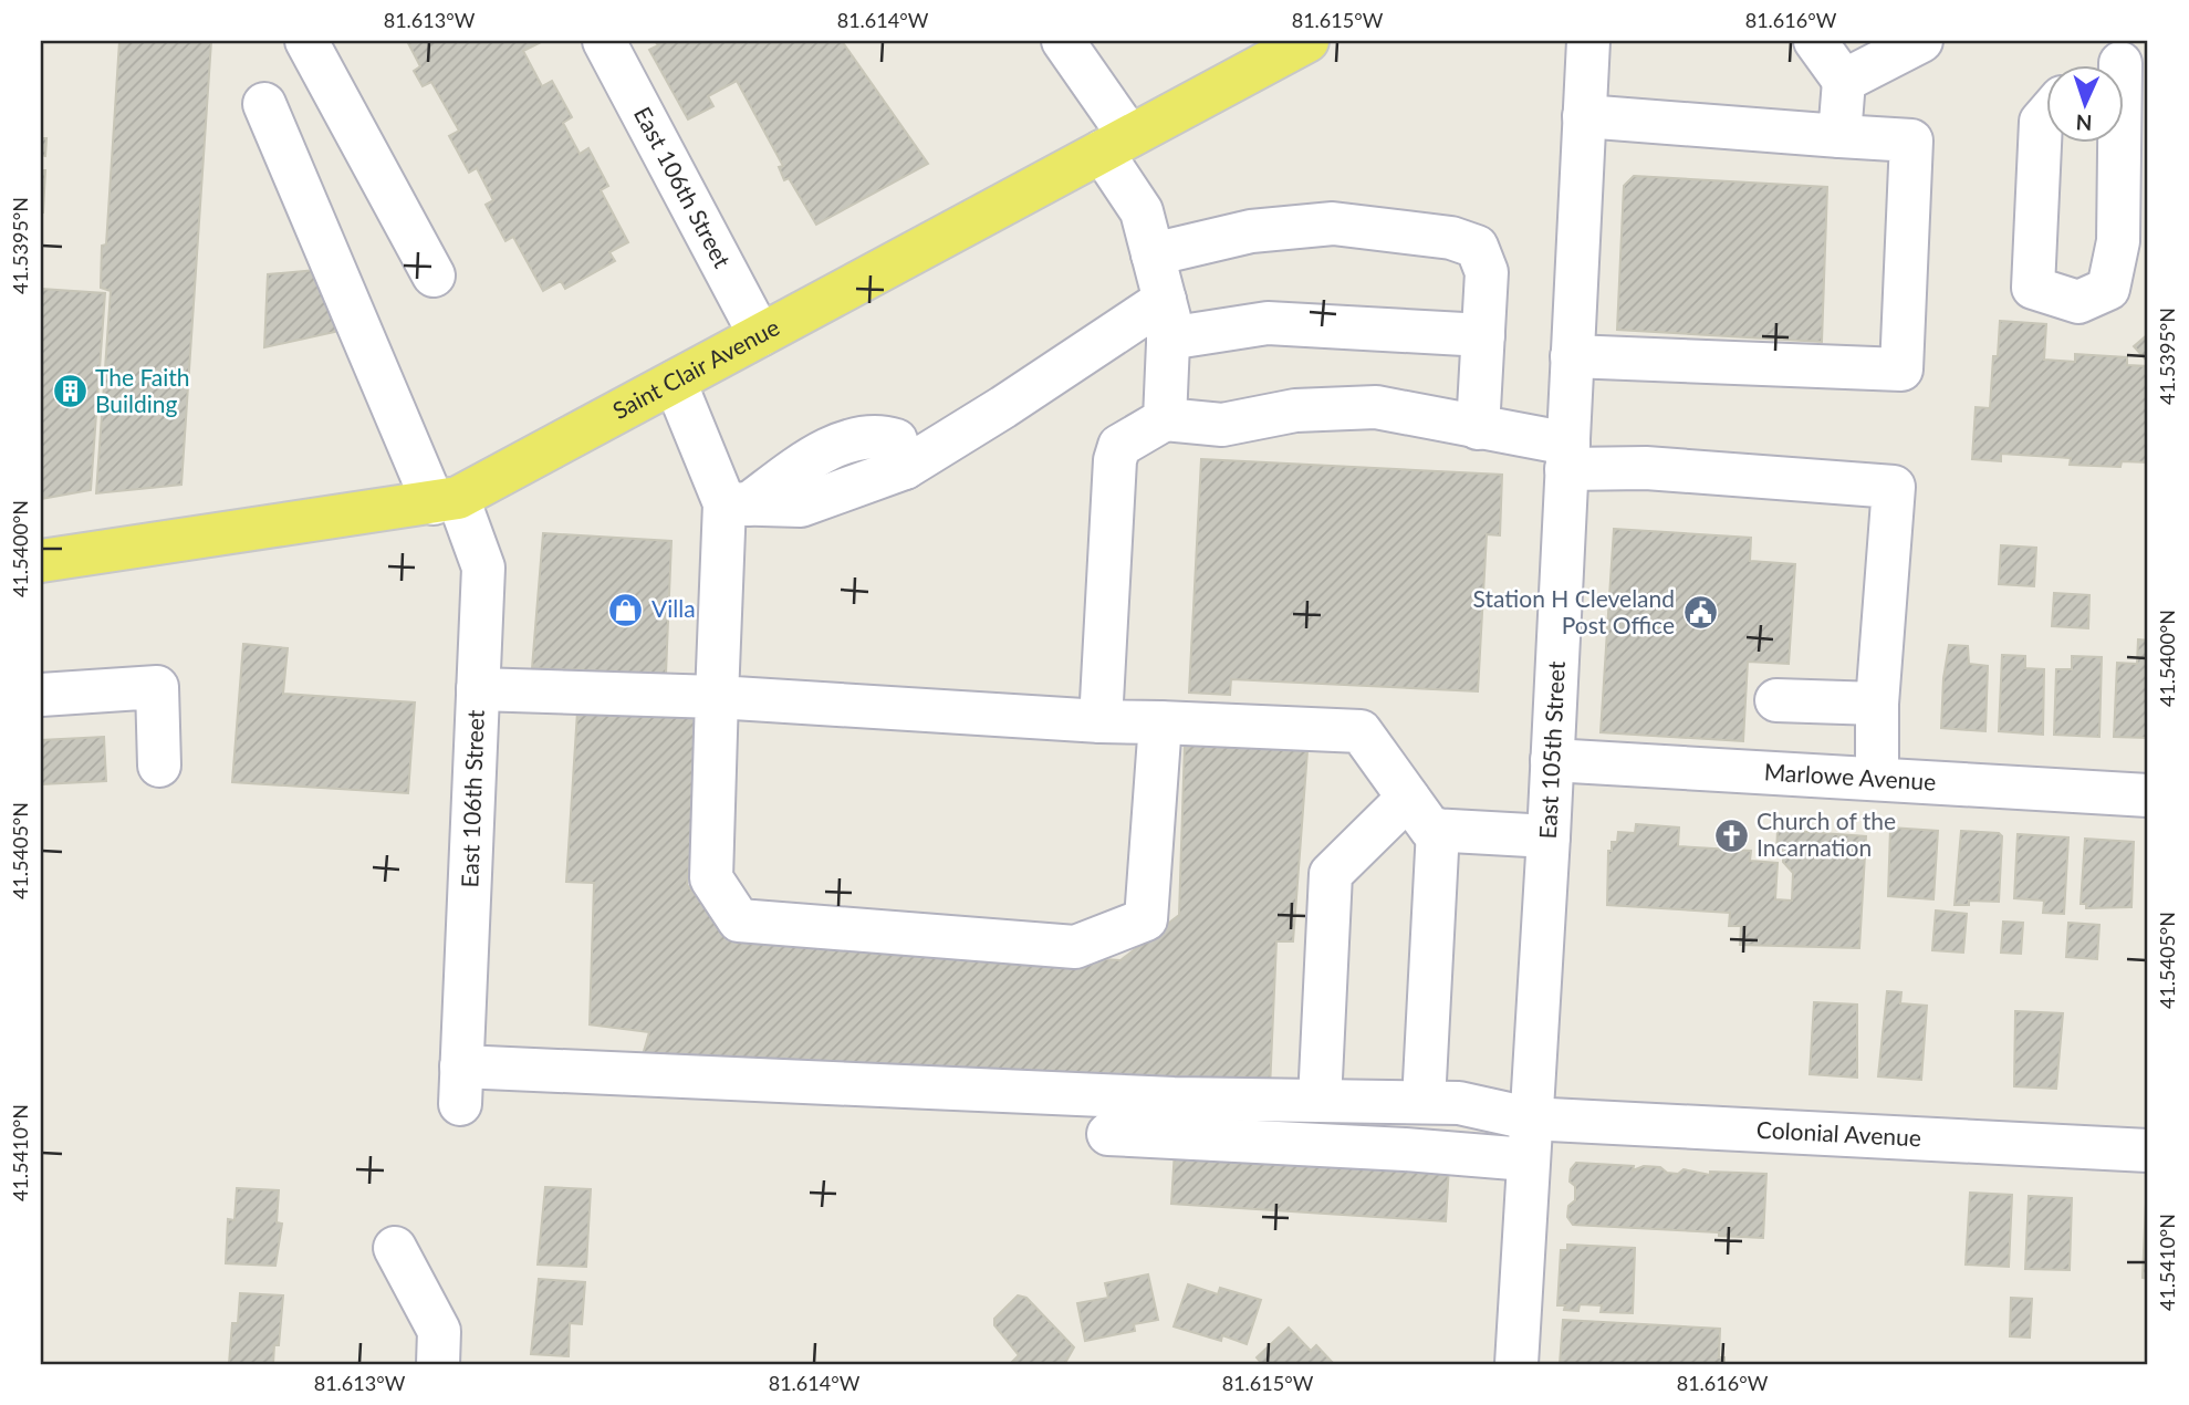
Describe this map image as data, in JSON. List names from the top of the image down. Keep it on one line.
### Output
{"streets":{"main road":["Saint Clair Avenue"],"street":["East 106th Street","East 105th Street","Marlowe Avenue","Colonial Avenue"]},"crossings":[["East 106th Street","Saint Clair Avenue"],["East 105th Street","Marlowe Avenue"],["East 105th Street","Colonial Avenue"]],"places":{"building":["The Faith Building"],"shop":["Villa"],"public building":["Station H Cleveland Post Office"],"church":["Church of the Incarnation"]},"north":"bottom","coordinates":["81.613°W","81.614°W","81.615°W","81.616°W","41.5395°N","41.5400°N","41.5405°N","41.5410°N"]}
